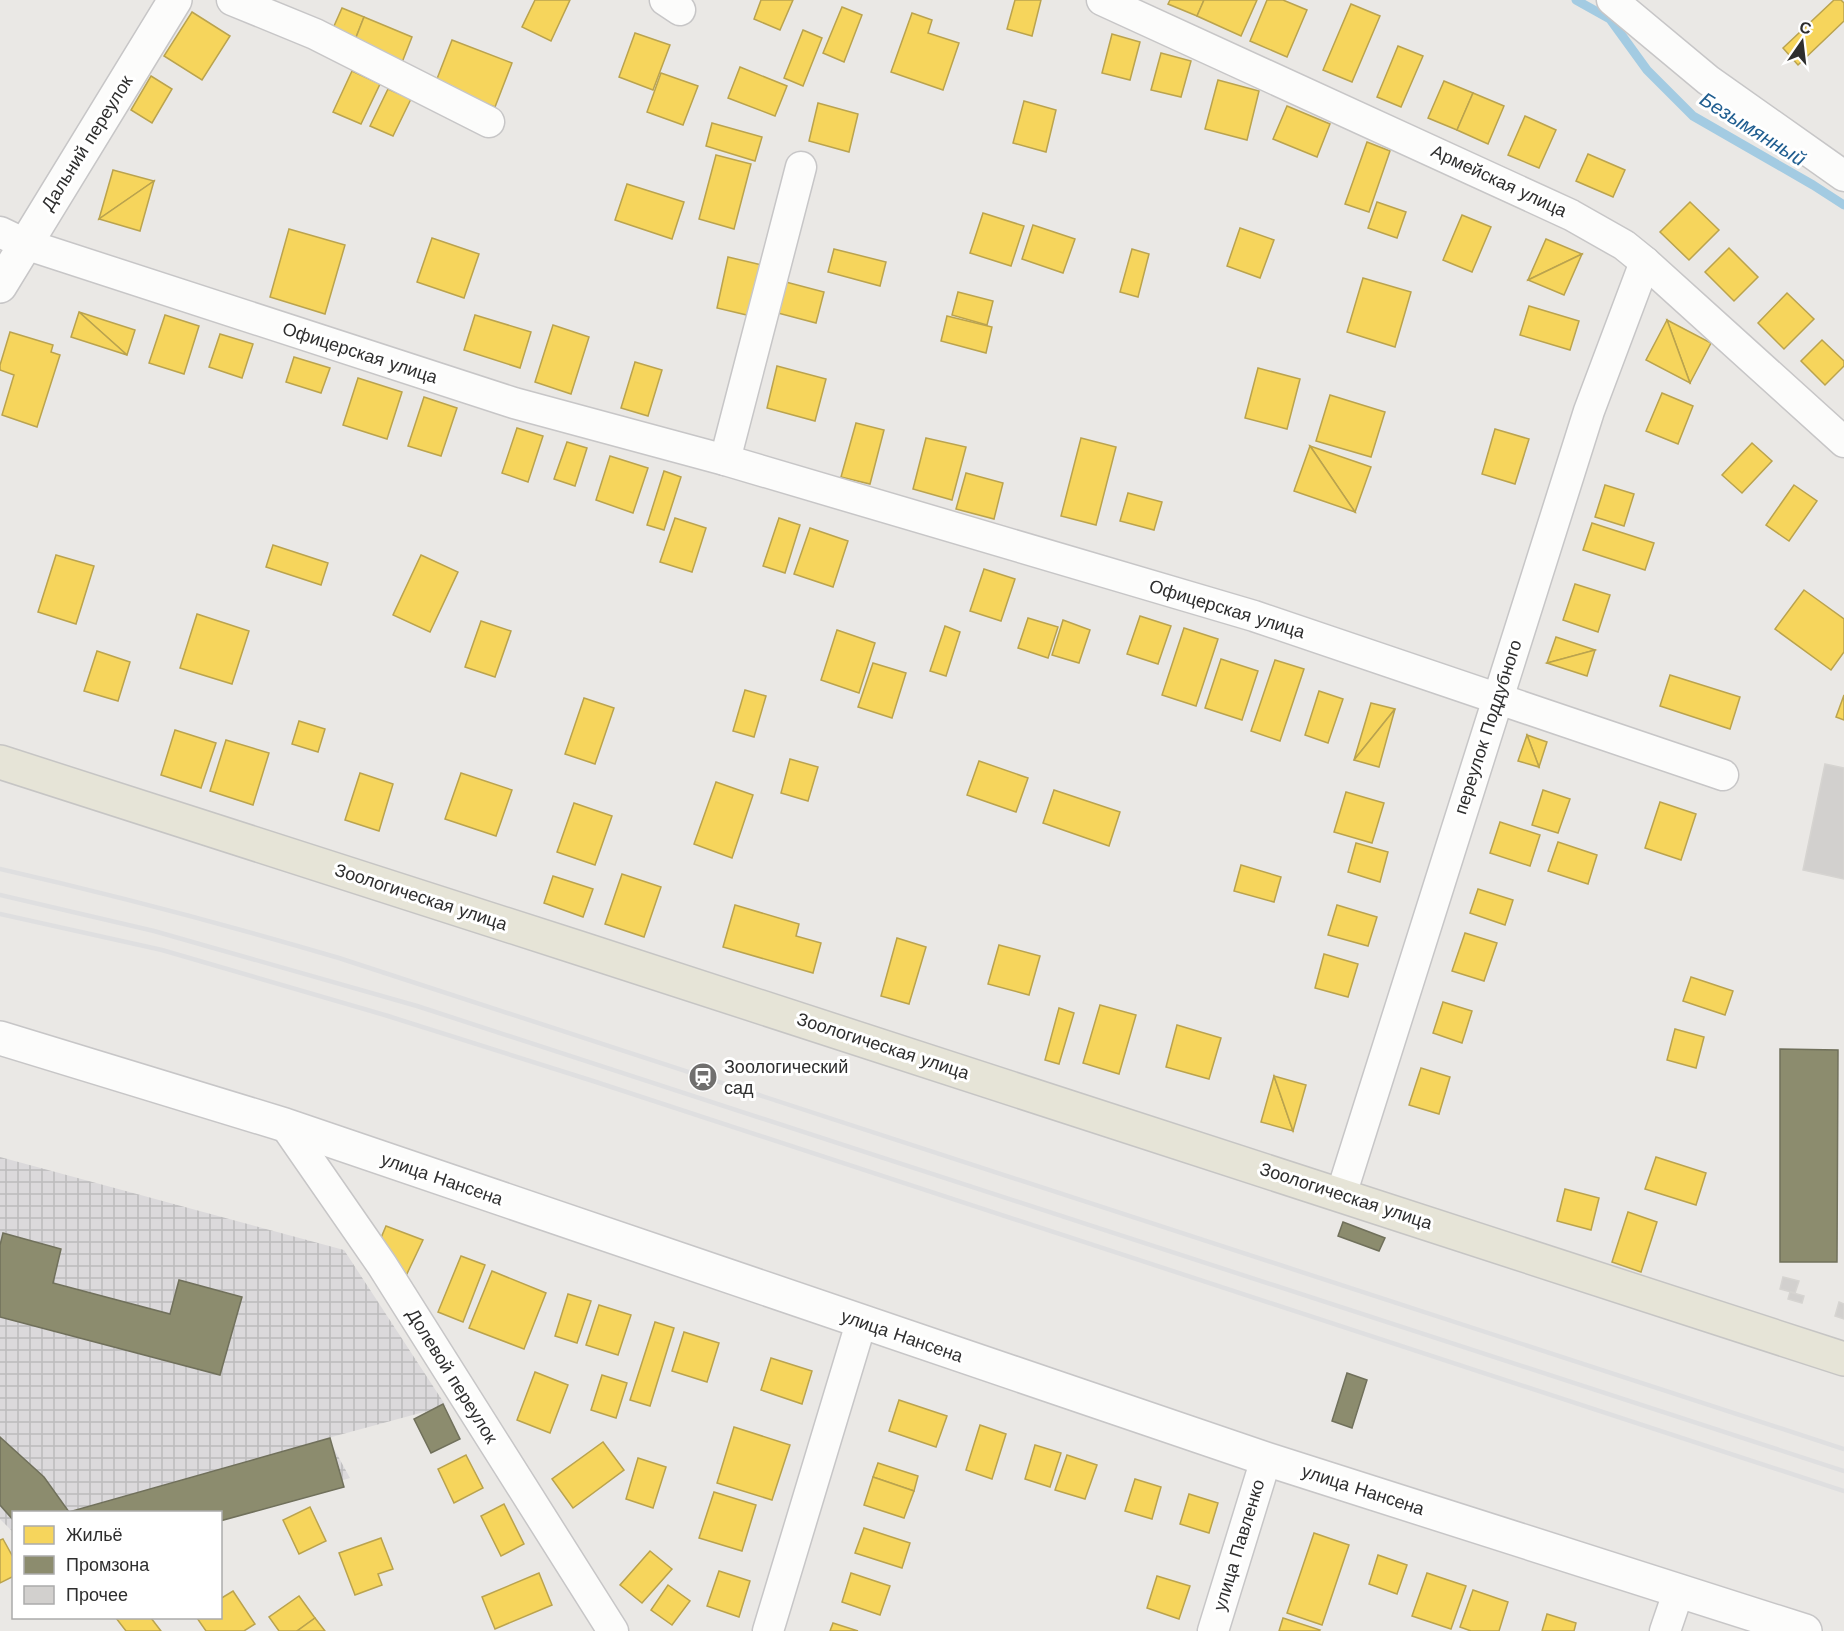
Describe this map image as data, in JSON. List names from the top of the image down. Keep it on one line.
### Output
{"streets":{"main road":["Дальний переулок","Зоологическая улица","улица Нансена"],"street":["Армейская улица","Офицерская улица","переулок Поддубного","Долевой переулок","улица Павленко"]},"crossings":[["Дальний переулок","Офицерская улица"],["Армейская улица","переулок Поддубного"],["Офицерская улица","переулок Поддубного"],["переулок Поддубного","Зоологическая улица"],["улица Нансена","Долевой переулок"],["улица Нансена","улица Павленко"]],"water":["Безымянный"],"places":{"station":["Зоологический сад"]},"legend":["Жильё","Промзона","Прочее"],"north":"top"}
